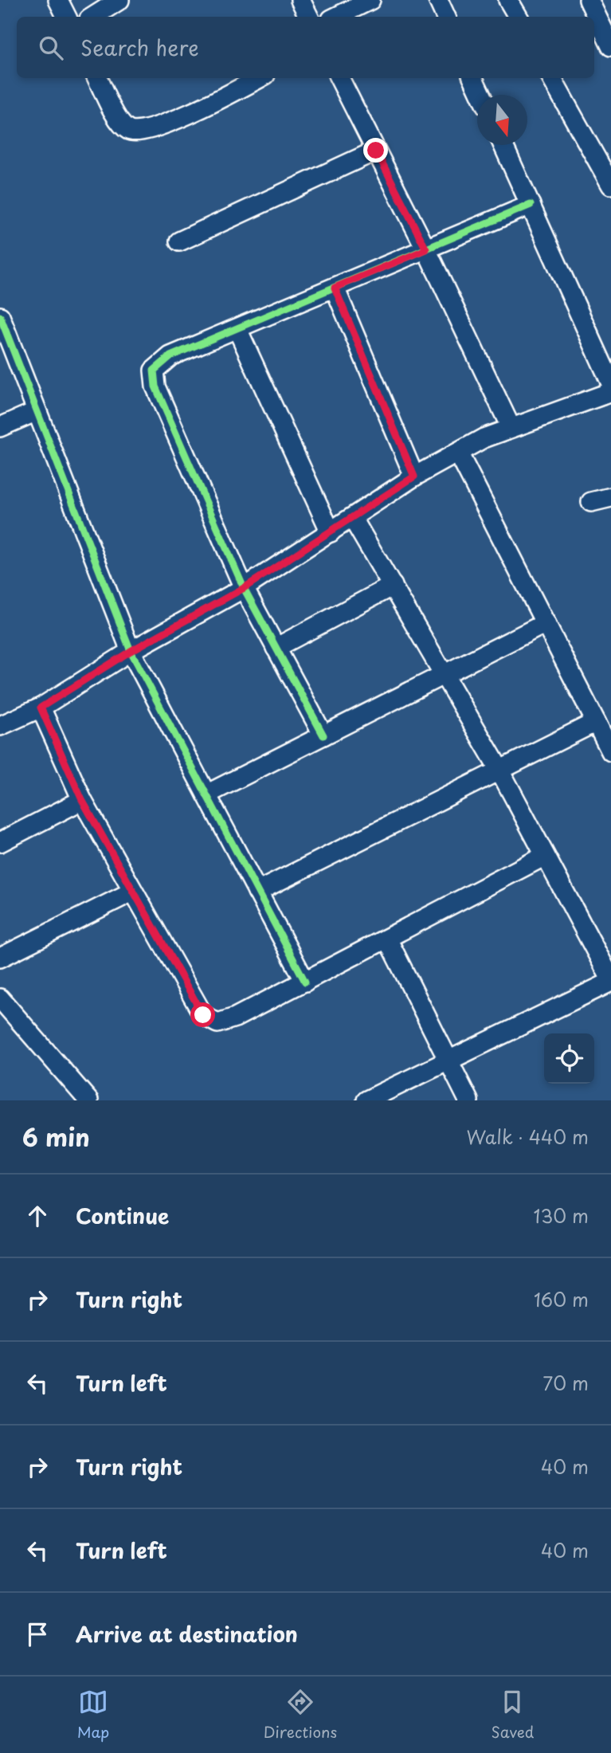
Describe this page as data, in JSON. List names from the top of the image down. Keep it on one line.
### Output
{"north":"bottom","page":{"search":"Search here","heading":["6 min","Walk · 440 m"],"list":[["Continue","130 m"],["Turn right","160 m"],["Turn left","70 m"],["Turn right","40 m"],["Turn left","40 m"],"Arrive at destination"],"nav":["Map","Directions","Saved"]}}
